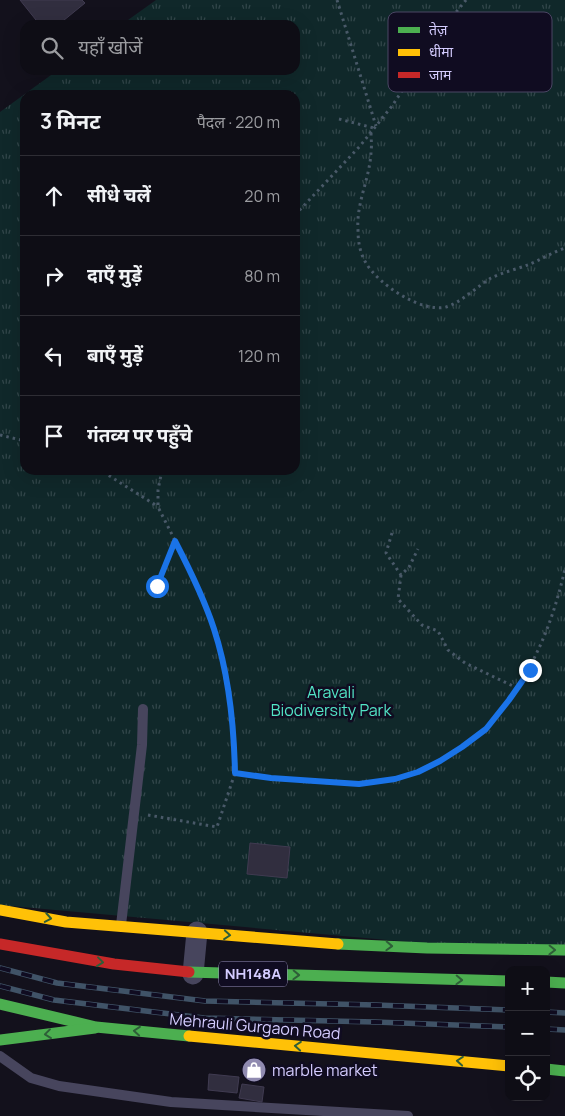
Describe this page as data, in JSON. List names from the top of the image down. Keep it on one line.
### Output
{"streets":{"main road":["NH148A","Mehrauli Gurgaon Road"]},"parks":["Aravali Biodiversity Park"],"places":{"shop":["marble market"]},"legend":["तेज़","धीमा","जाम"],"page":{"search":"यहाँ खोजें","heading":["3 मिनट","पैदल · 220 m"],"list":[["सीधे चलें","20 m"],["दाएँ मुड़ें","80 m"],["बाएँ मुड़ें","120 m"],"गंतव्य पर पहुँचे"],"map_buttons":["+","−"]}}
